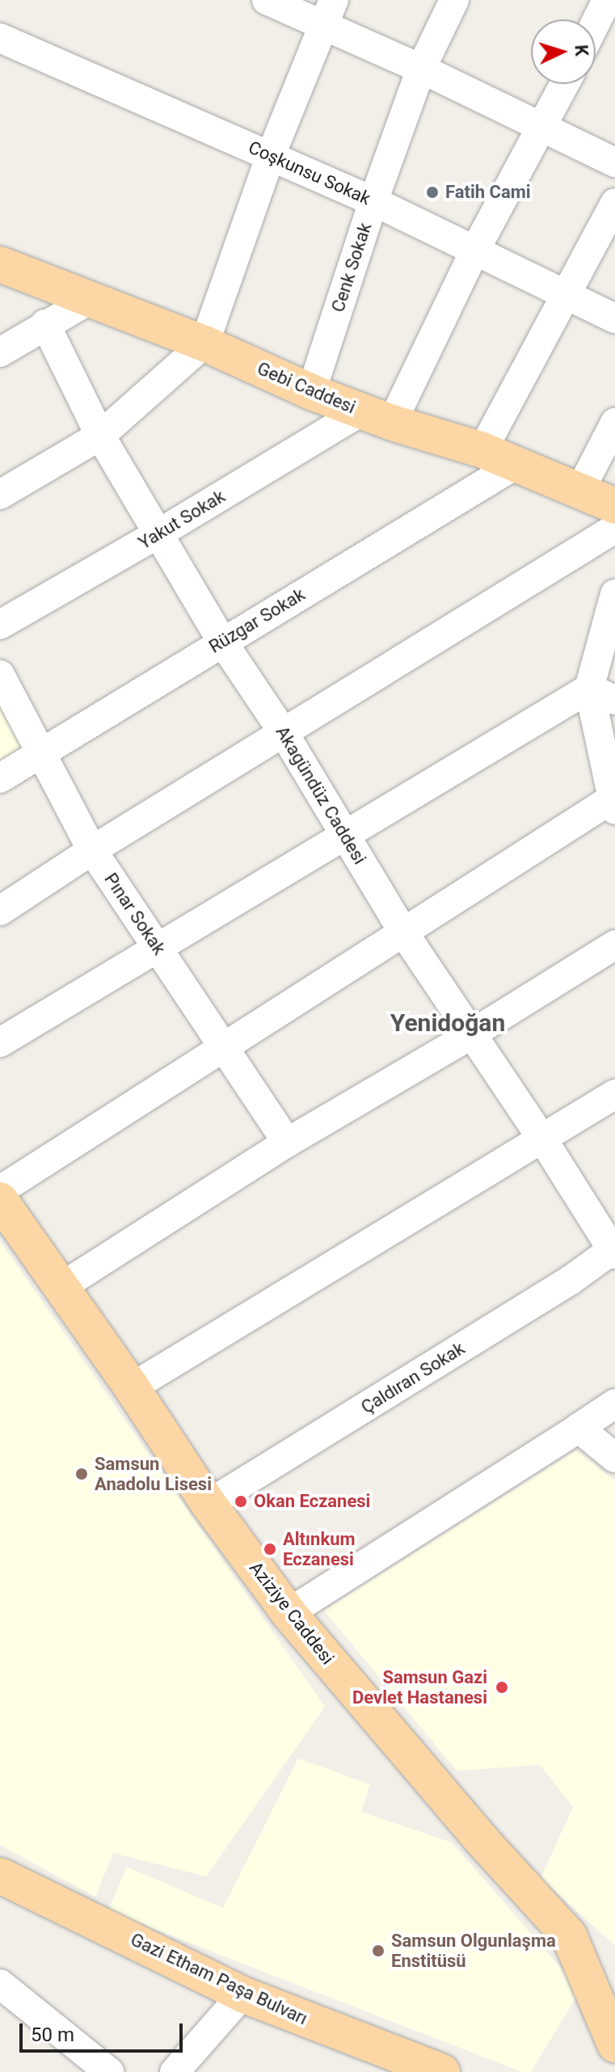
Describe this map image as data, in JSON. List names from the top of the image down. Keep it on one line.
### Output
{"streets":{"main road":["Gebi Caddesi","Aziziye Caddesi","Gazi Etham Paşa Bulvarı"],"street":["Coşkunsu Sokak","Cenk Sokak","Yakut Sokak","Rüzgar Sokak","Akagündüz Caddesi","Pınar Sokak","Çaldıran Sokak"]},"crossings":[["Coşkunsu Sokak","Cenk Sokak"],["Cenk Sokak","Gebi Caddesi"],["Gebi Caddesi","Yakut Sokak"],["Gebi Caddesi","Rüzgar Sokak"],["Yakut Sokak","Akagündüz Caddesi"],["Rüzgar Sokak","Akagündüz Caddesi"],["Rüzgar Sokak","Pınar Sokak"],["Akagündüz Caddesi","Çaldıran Sokak"],["Çaldıran Sokak","Aziziye Caddesi"]],"districts":["Yenidoğan"],"places":["Fatih Cami","Samsun Anadolu Lisesi","Okan Eczanesi","Altınkum Eczanesi","Samsun Gazi Devlet Hastanesi","Samsun Olgunlaşma Enstitüsü"],"scale_bar":"50 m","north":"right"}
